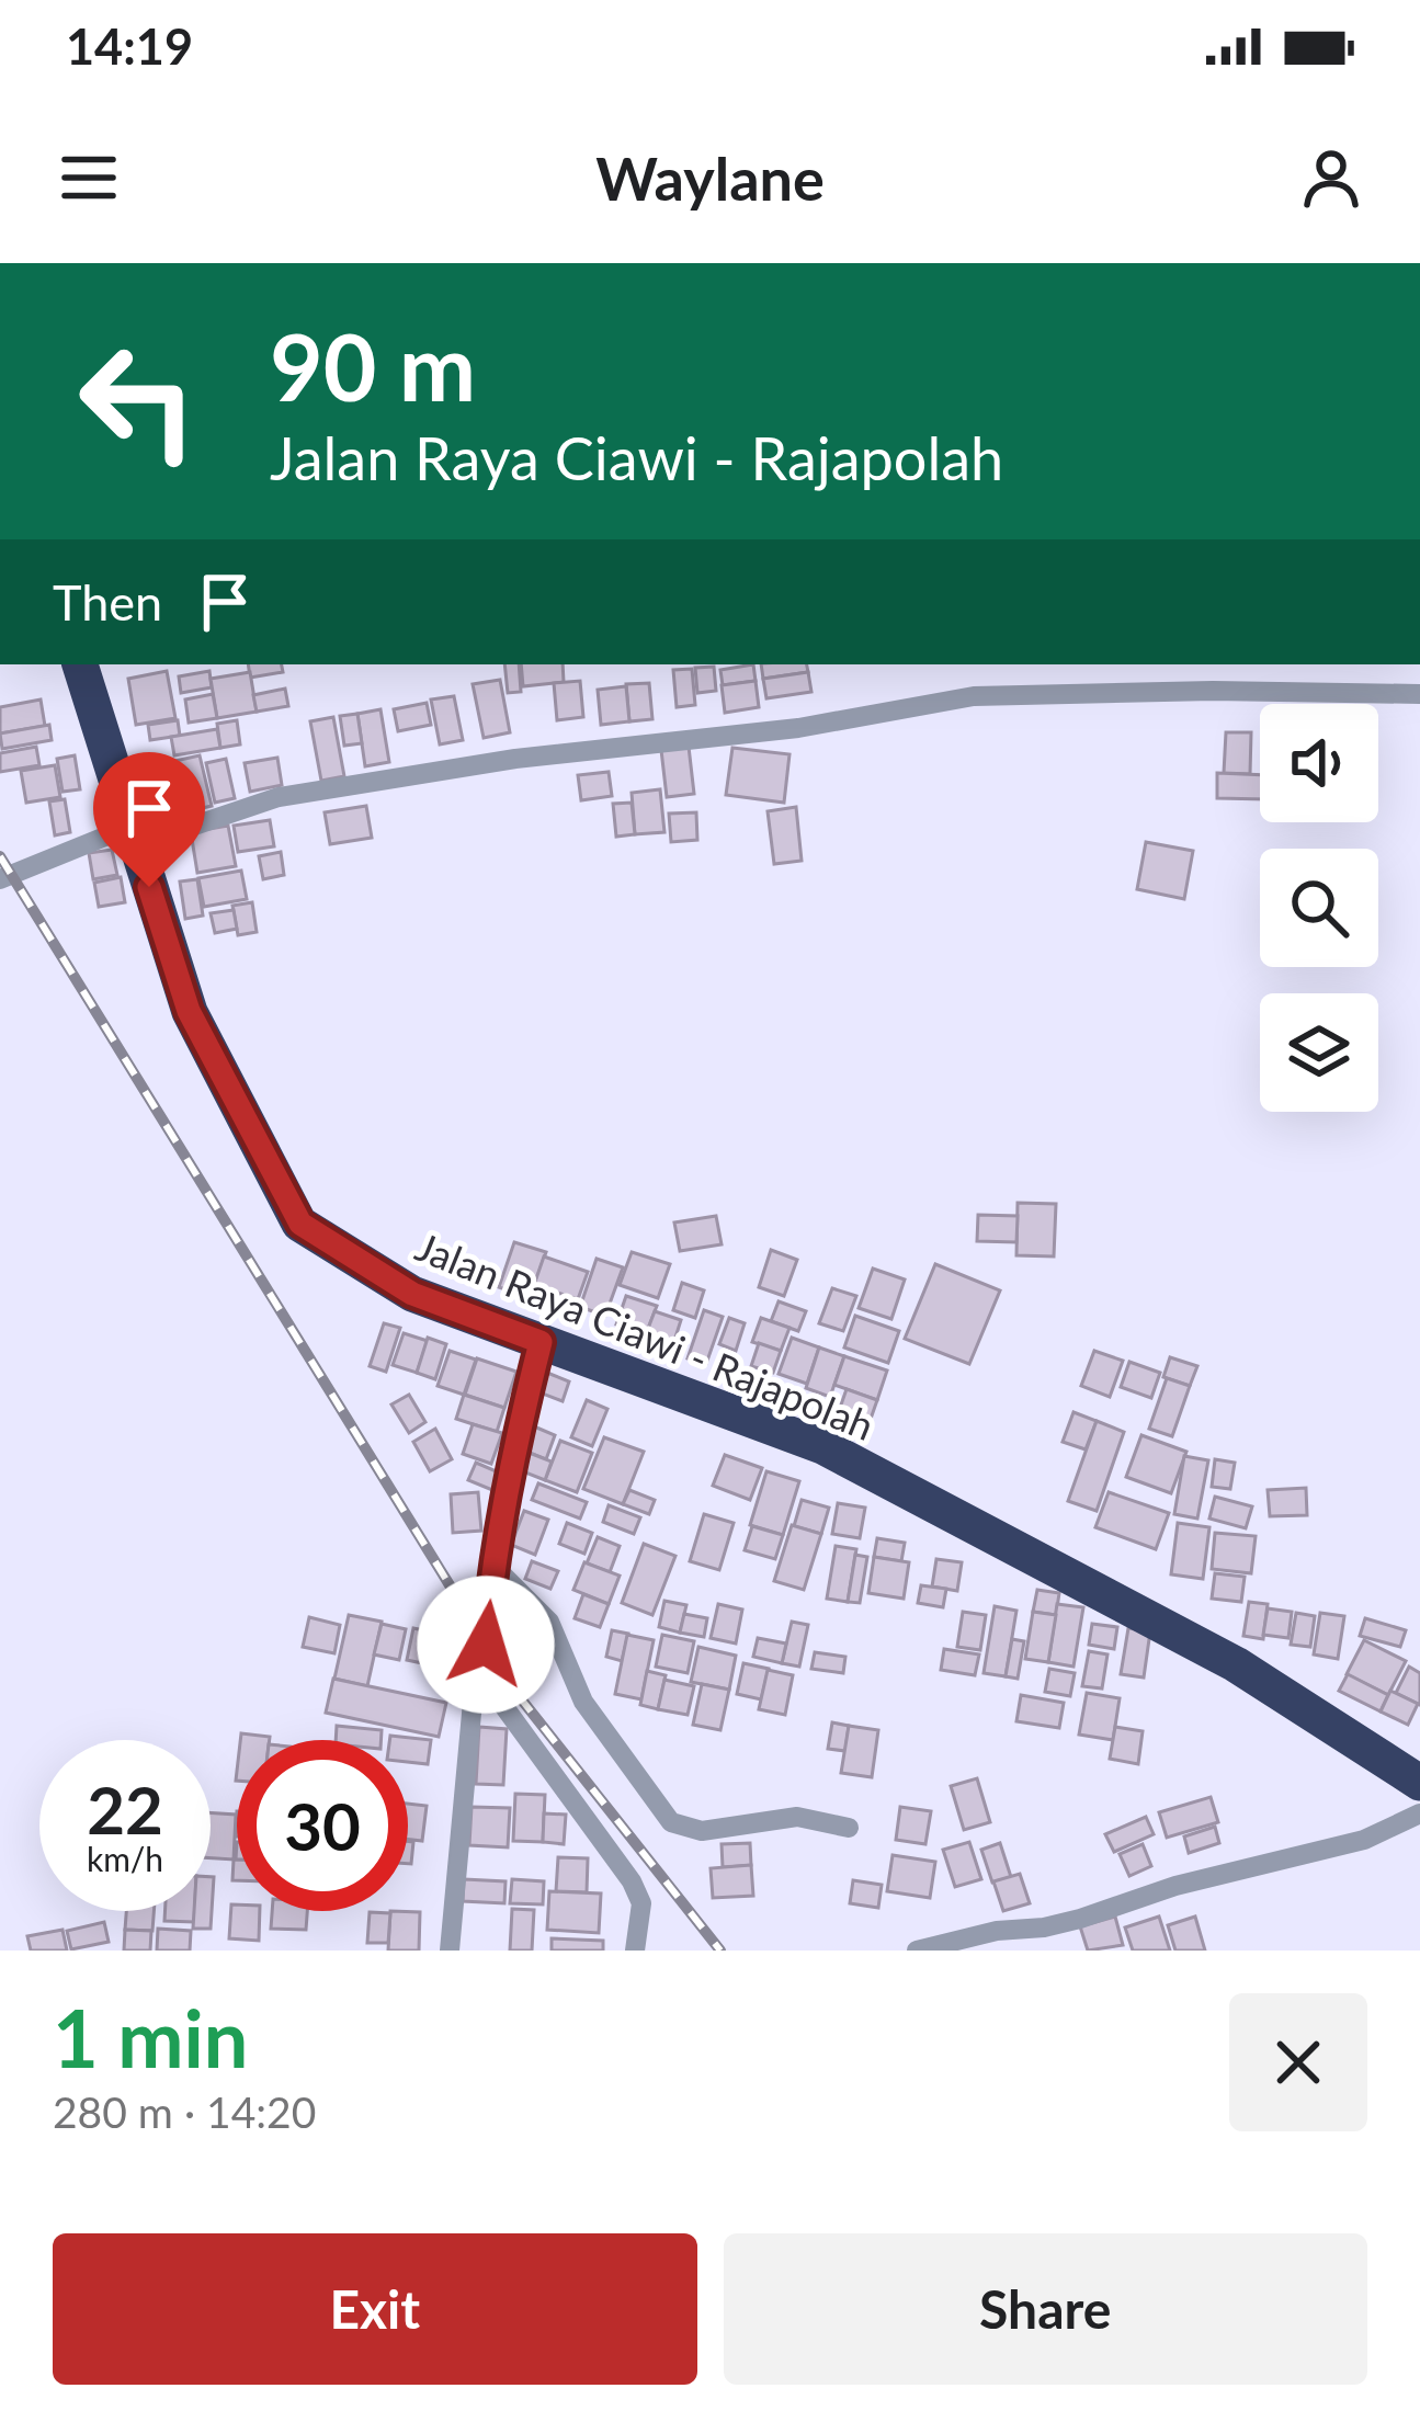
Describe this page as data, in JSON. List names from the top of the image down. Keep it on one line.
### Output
{"streets":{"highway":["Jalan Raya Ciawi - Rajapolah"]},"page":{"status":"14:19","header":"Waylane","turn":["90 m","Jalan Raya Ciawi - Rajapolah"],"then":"Then","speed":"22 km/h","limit":"30","heading":["1 min","280 m · 14:20"],"buttons":["Exit","Share"]}}
